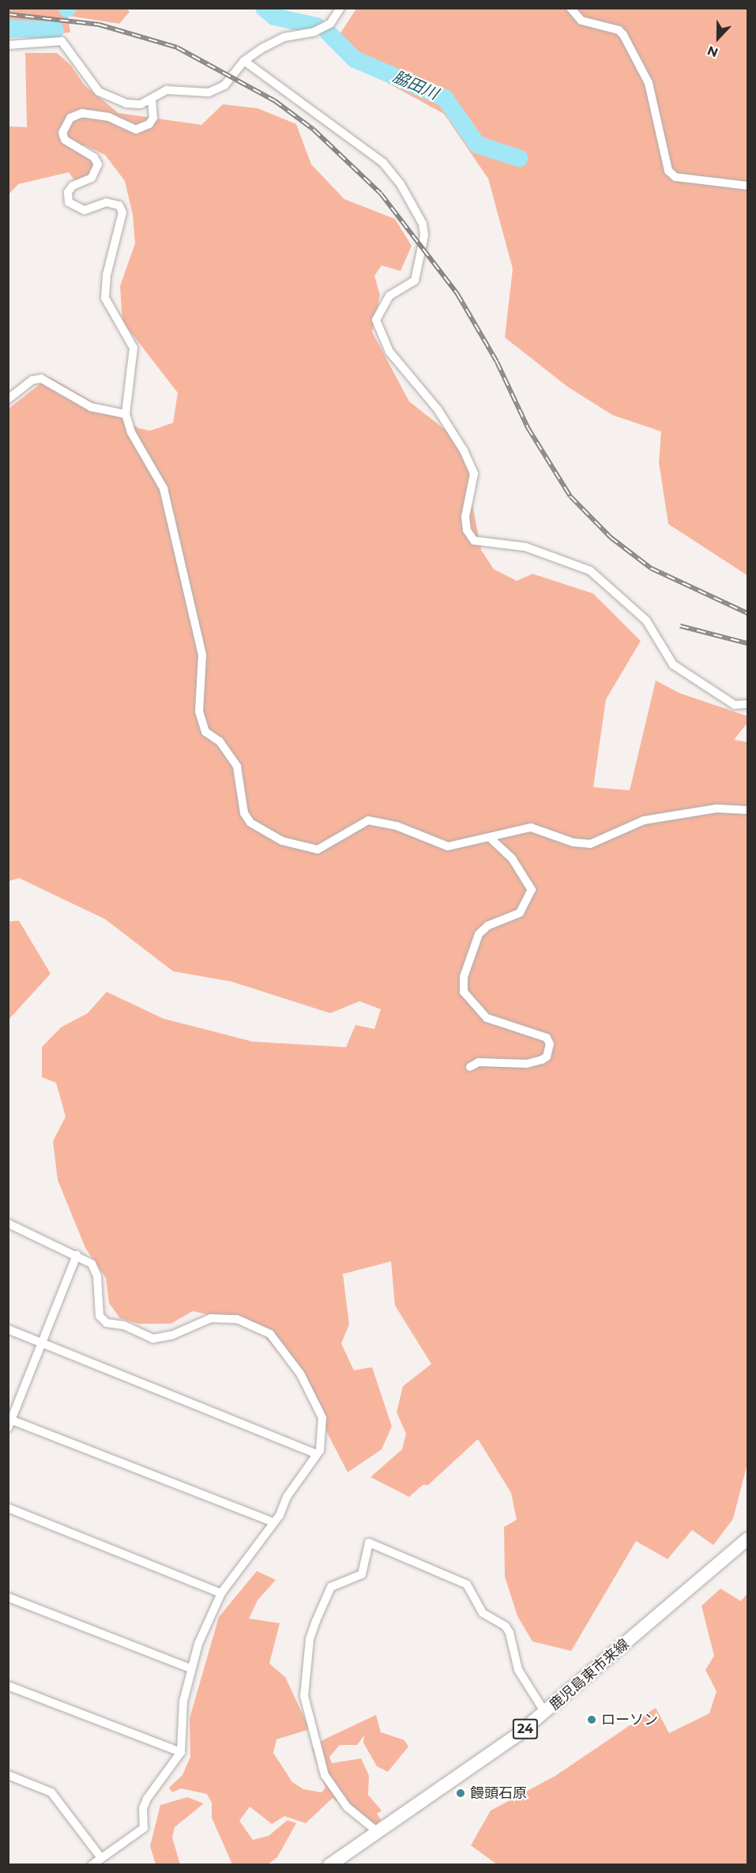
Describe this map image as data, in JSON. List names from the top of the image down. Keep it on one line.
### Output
{"streets":{"main road":["鹿児島東市来線","24"]},"water":["脇田川"],"places":["ローソン","饅頭石原"],"north":"bottom"}
